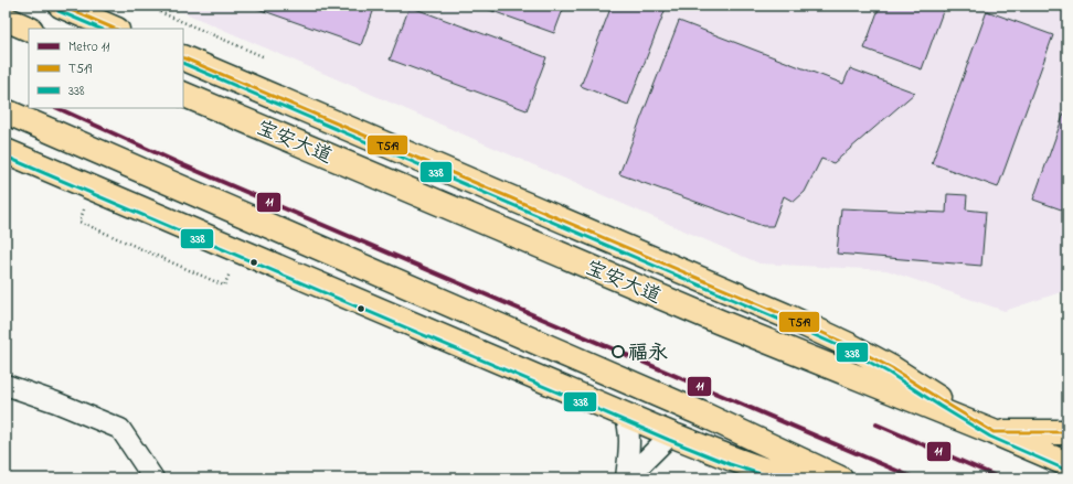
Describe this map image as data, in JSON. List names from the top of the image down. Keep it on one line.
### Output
{"streets":{"main road":["宝安大道"]},"places":["福永"],"lines":["transit line T519","transit line 338","metro line 11"],"legend":["Metro 11","T519","338"]}
